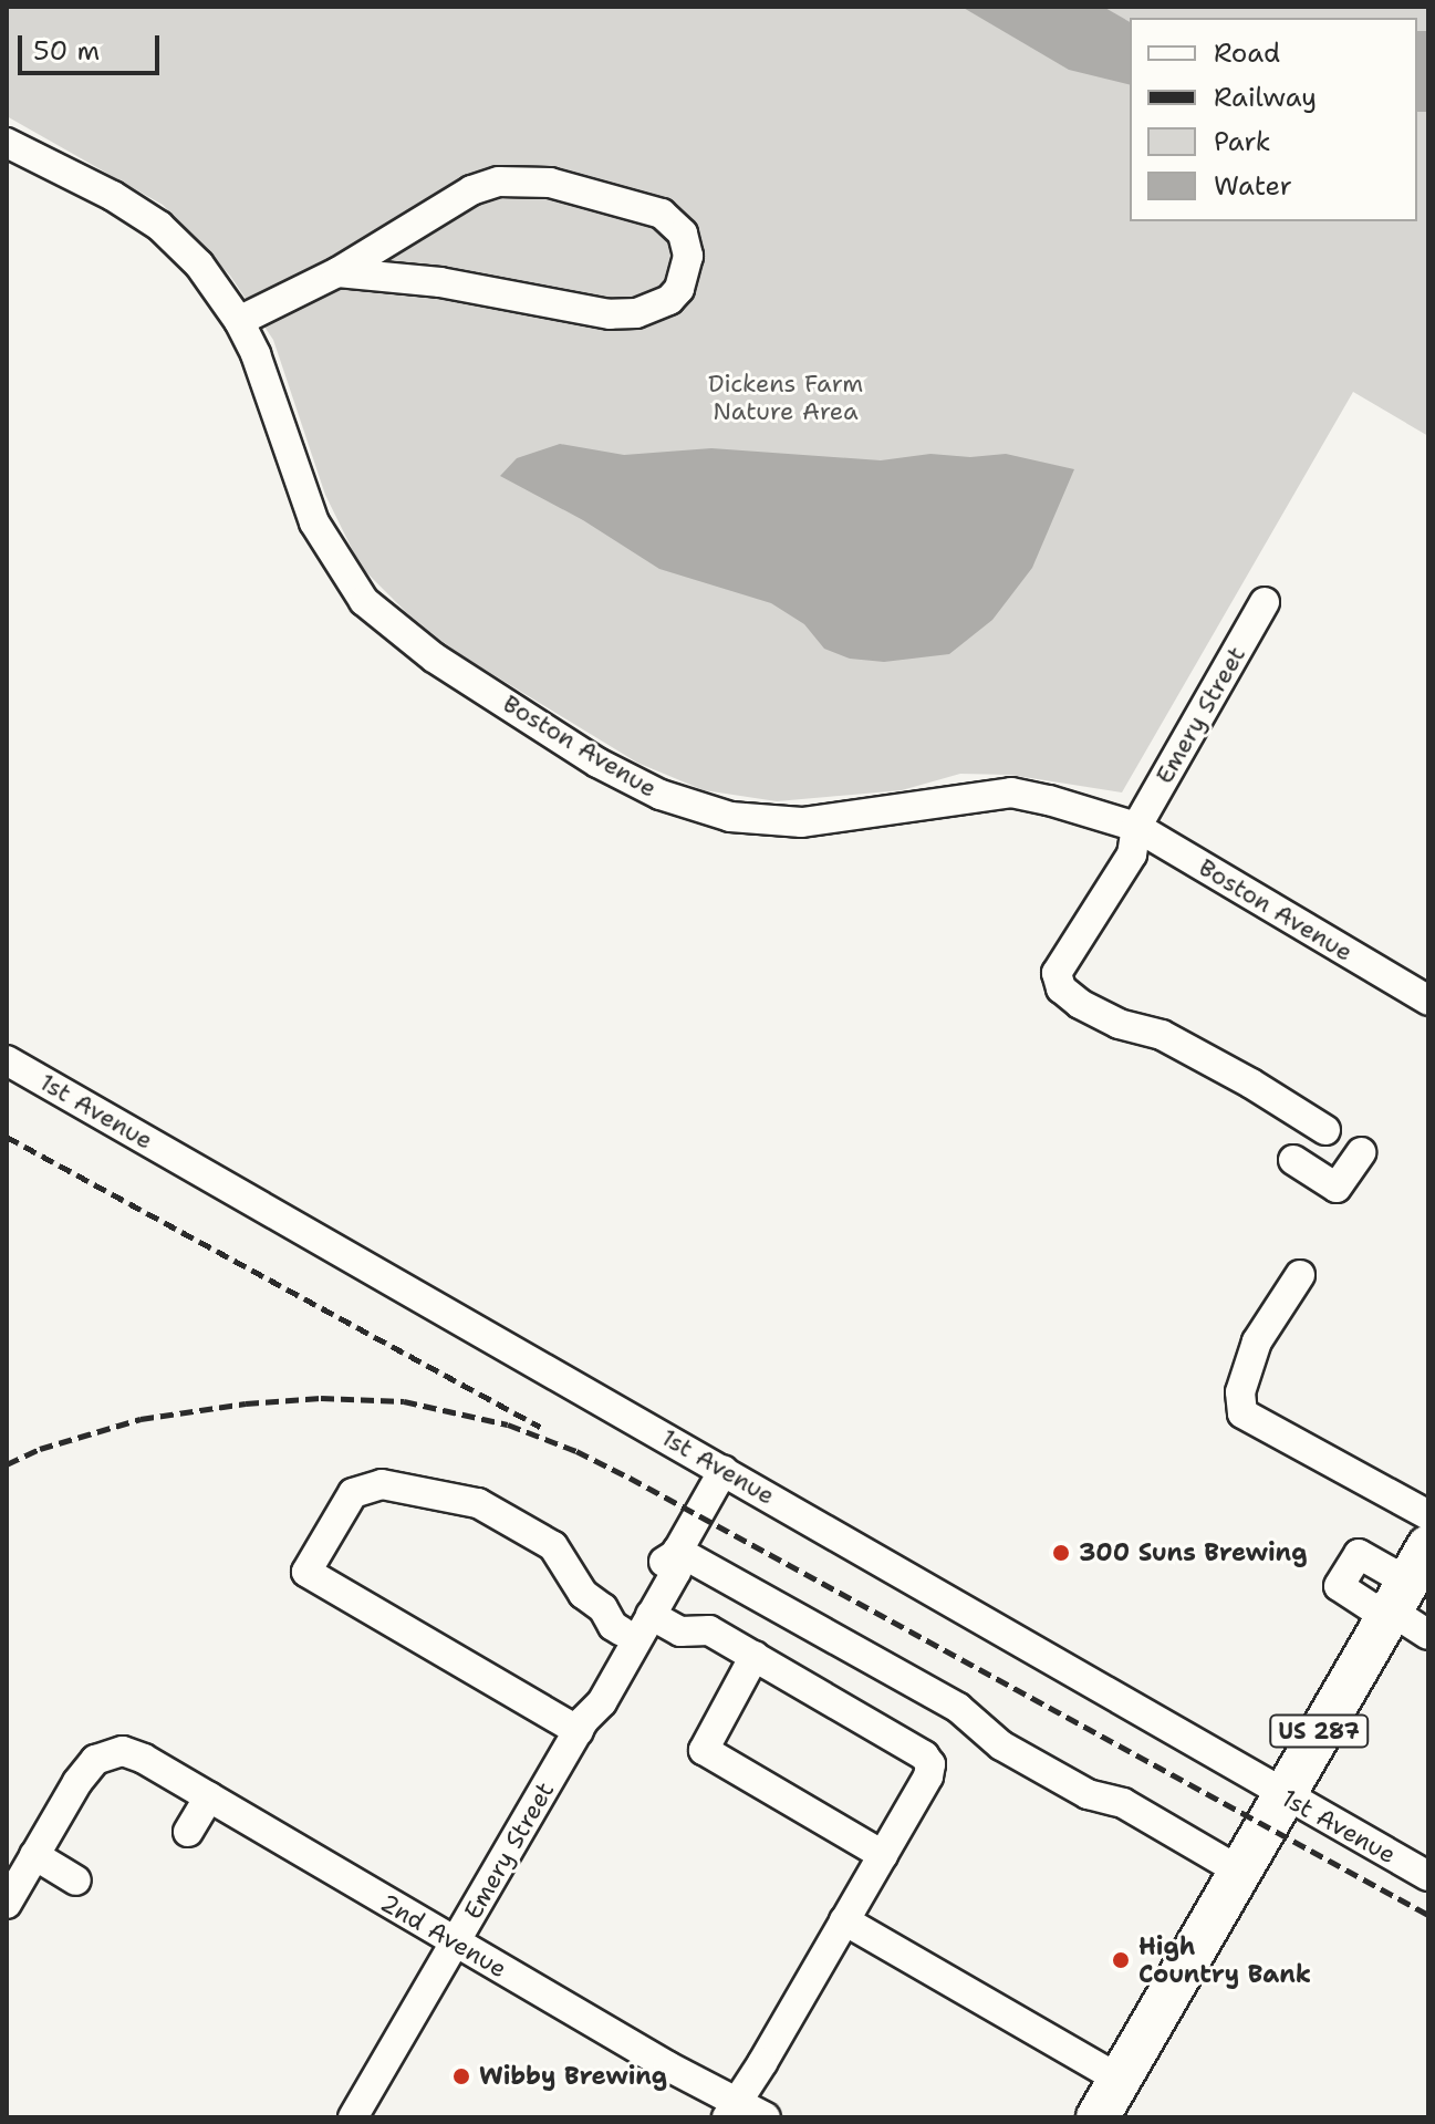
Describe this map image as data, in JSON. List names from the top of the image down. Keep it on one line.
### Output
{"streets":{"highway":["US 287"],"street":["Emery Street","Boston Avenue","1st Avenue","2nd Avenue"]},"crossings":[["Emery Street","Boston Avenue"],["Emery Street","1st Avenue"],["Emery Street","2nd Avenue"],["1st Avenue","US 287"]],"parks":["Dickens Farm Nature Area"],"places":["300 Suns Brewing","High Country Bank","Wibby Brewing"],"legend":["Road","Railway","Park","Water"],"scale_bar":"50 m"}
